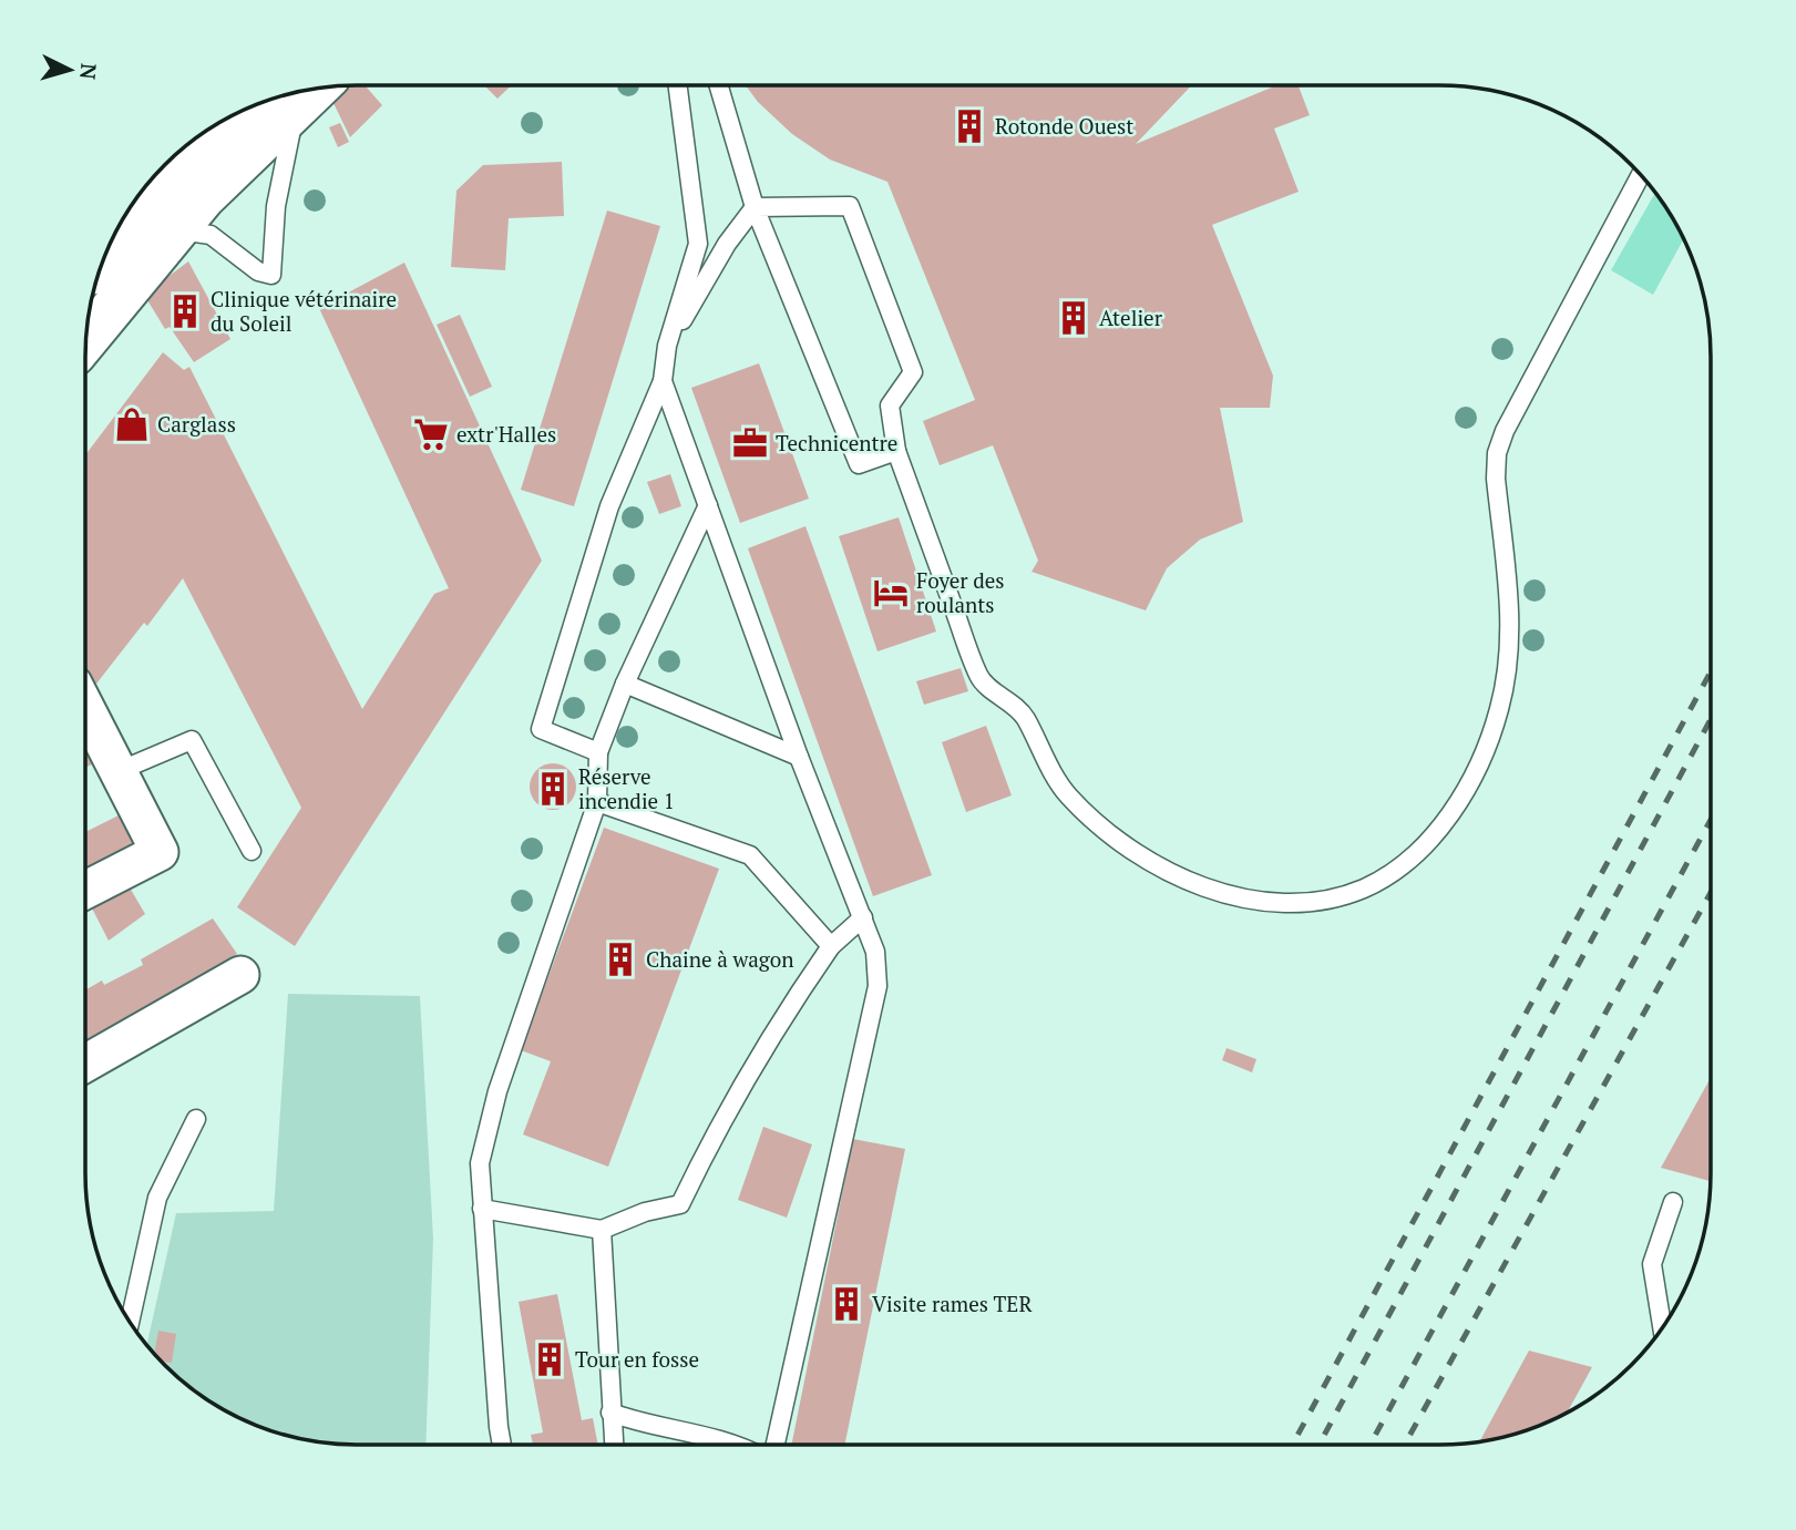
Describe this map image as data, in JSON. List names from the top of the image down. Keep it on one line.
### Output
{"places":{"building":["Rotonde Ouest","Clinique vétérinaire du Soleil","Atelier","Réserve incendie 1","Chaine à wagon","Visite rames TER","Tour en fosse"],"shop":["Carglass"],"supermarket":["extr'Halles"],"office":["Technicentre"],"hotel":["Foyer des roulants"]},"north":"right"}
